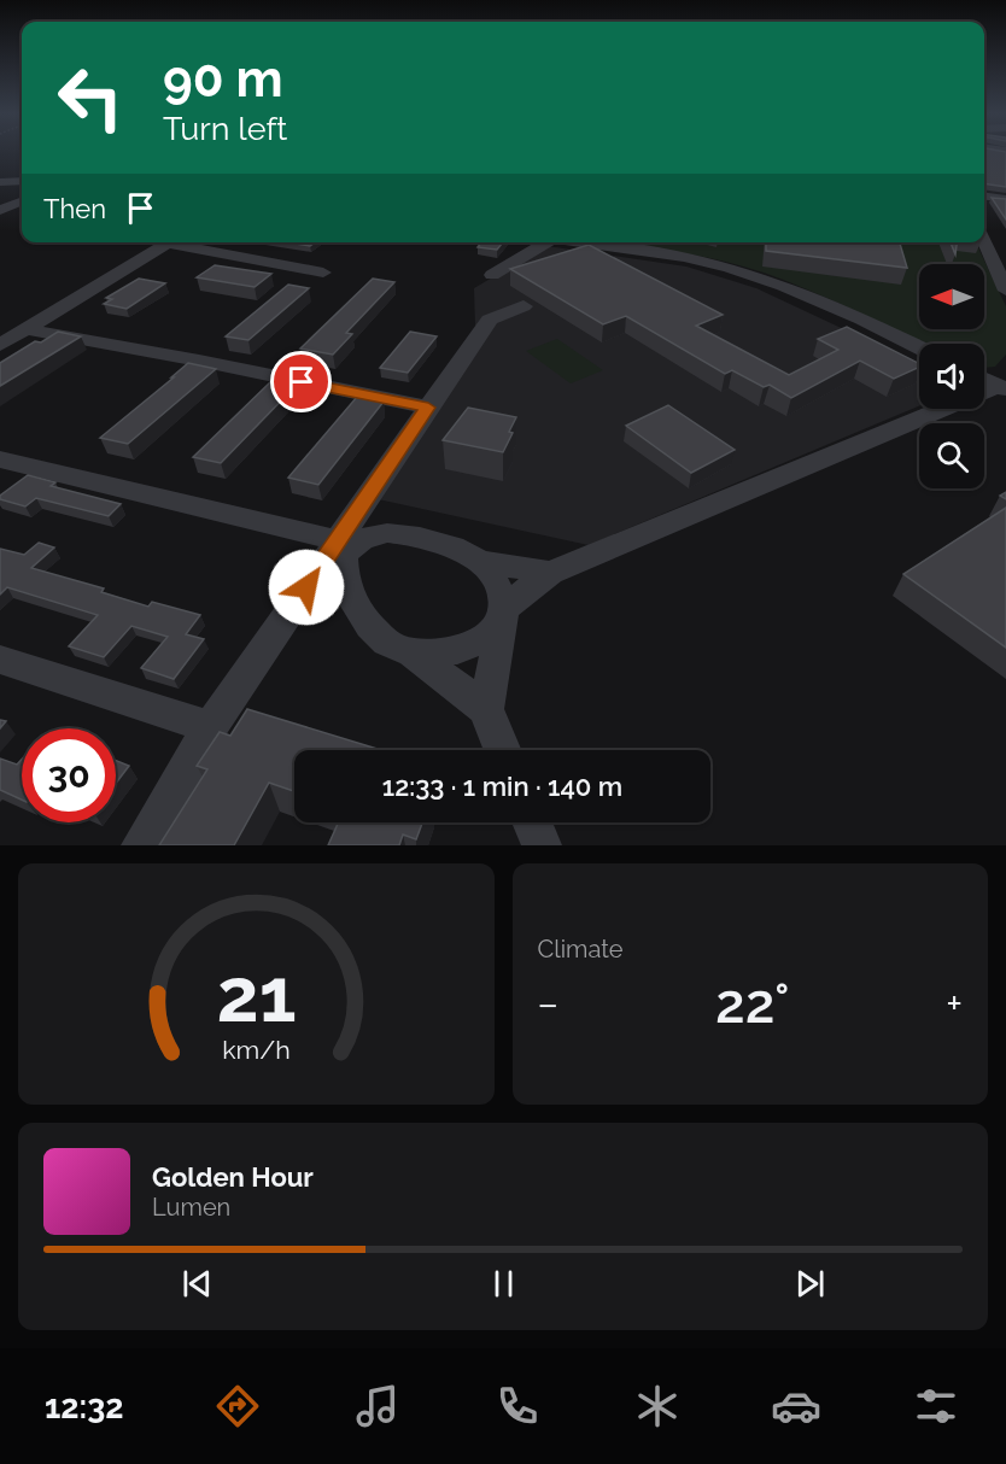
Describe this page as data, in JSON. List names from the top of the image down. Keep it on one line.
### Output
{"north":"left","page":{"turn":["90 m","Turn left"],"then":"Then","limit":"30","trip":"12:33 · 1 min · 140 m","tile":"Climate","heat":["−","22°","+"],"song":["Golden Hour","Lumen"],"tabs":"12:32","gauge":["21","km/h"]}}
